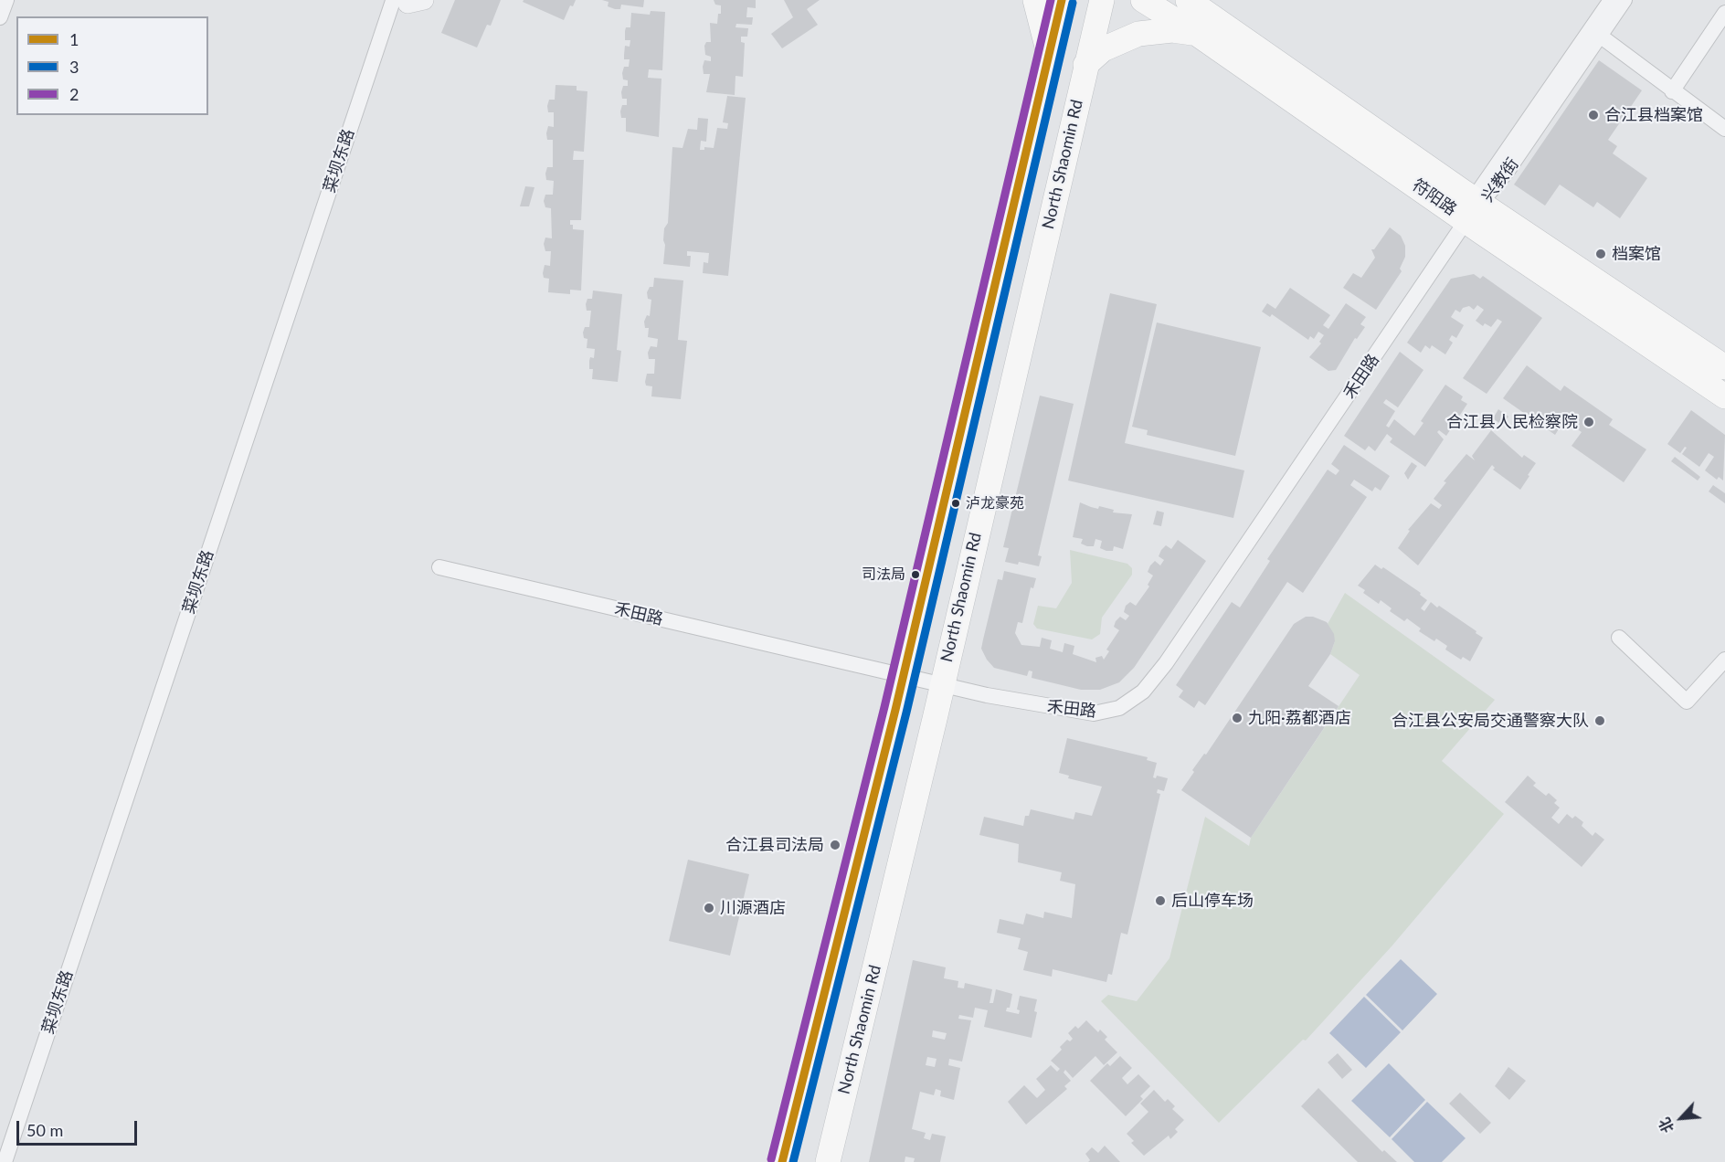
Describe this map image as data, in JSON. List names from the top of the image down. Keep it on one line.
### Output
{"streets":{"main road":["North Shaomin Rd","符阳路"],"street":["菜坝东路","兴教街","禾田路"]},"crossings":[["North Shaomin Rd","禾田路"],["兴教街","符阳路"],["兴教街","禾田路"],["符阳路","禾田路"]],"places":["合江县档案馆","档案馆","合江县人民检察院","泸龙豪苑","司法局","九阳·荔都酒店","合江县公安局交通警察大队","合江县司法局","后山停车场","川源酒店"],"lines":["transit line 1","transit line 2","transit line 3"],"legend":["1","3","2"],"scale_bar":"50 m","north":"bottom left"}
